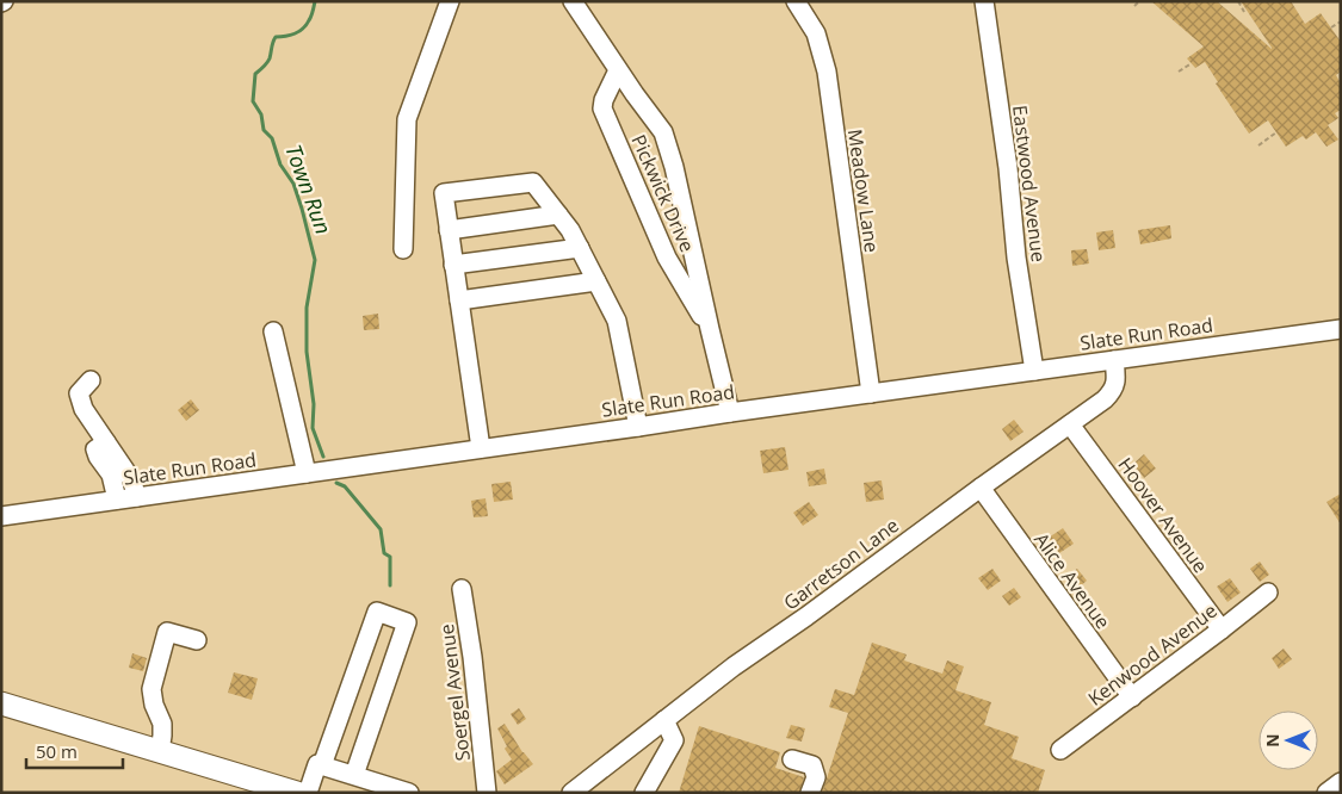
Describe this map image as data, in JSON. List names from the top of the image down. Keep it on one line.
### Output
{"streets":{"street":["Eastwood Avenue","Meadow Lane","Pickwick Drive","Slate Run Road","Hoover Avenue","Garretson Lane","Alice Avenue","Kenwood Avenue","Soergel Avenue"]},"crossings":[["Eastwood Avenue","Slate Run Road"],["Meadow Lane","Slate Run Road"],["Pickwick Drive","Slate Run Road"],["Slate Run Road","Garretson Lane"],["Hoover Avenue","Garretson Lane"],["Hoover Avenue","Kenwood Avenue"],["Garretson Lane","Alice Avenue"],["Alice Avenue","Kenwood Avenue"]],"water":["Town Run"],"scale_bar":"50 m","north":"left"}
